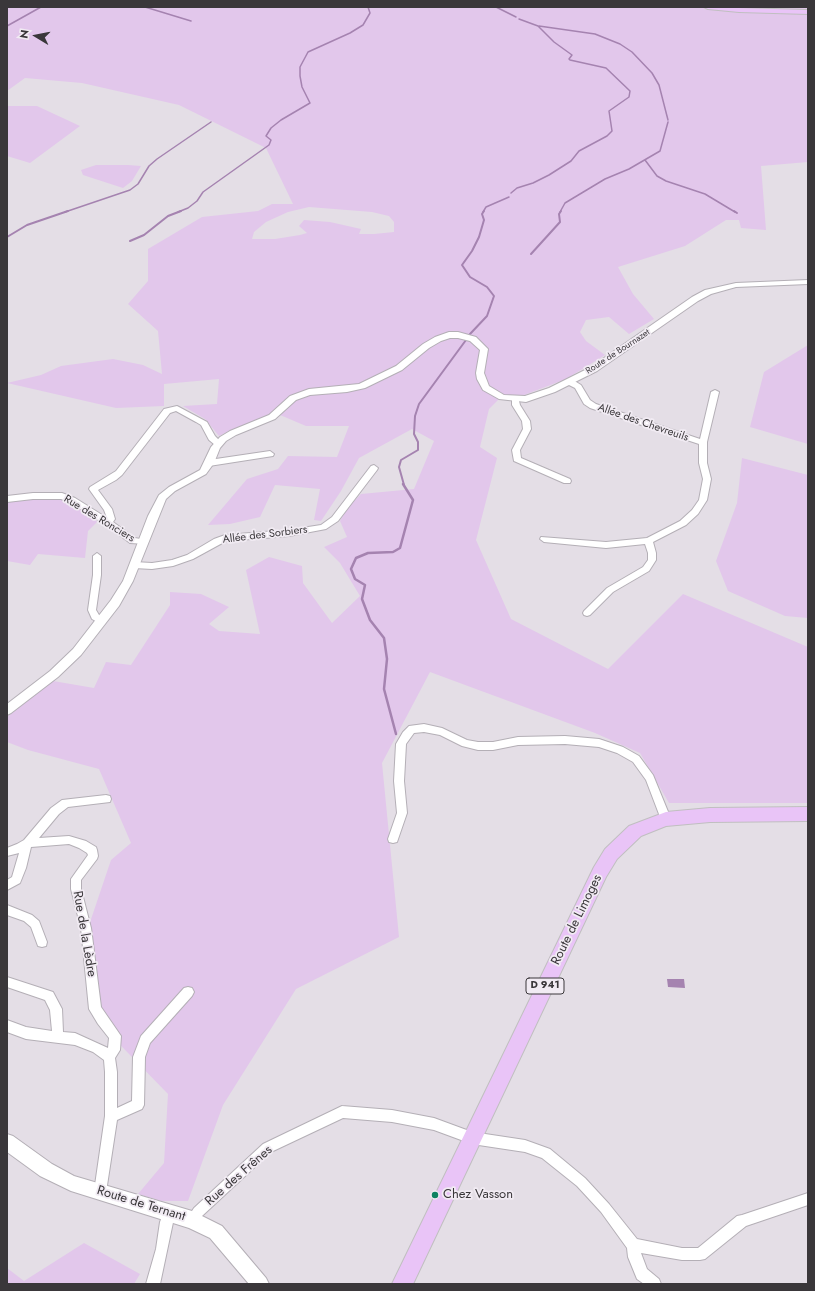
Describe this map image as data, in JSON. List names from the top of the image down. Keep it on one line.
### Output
{"streets":{"main road":["Route de Limoges","D 941","Route de Ternant"],"street":["Route de Bournazet","Allée des Chevreuils","Rue des Ronciers","Allée des Sorbiers","Rue de la Lèdre","Rue des Frênes"]},"crossings":[["Route de Bournazet","Allée des Chevreuils"],["Route de Limoges","Rue des Frênes"],["Rue des Frênes","Route de Ternant"]],"places":["Chez Vasson"],"north":"left"}
